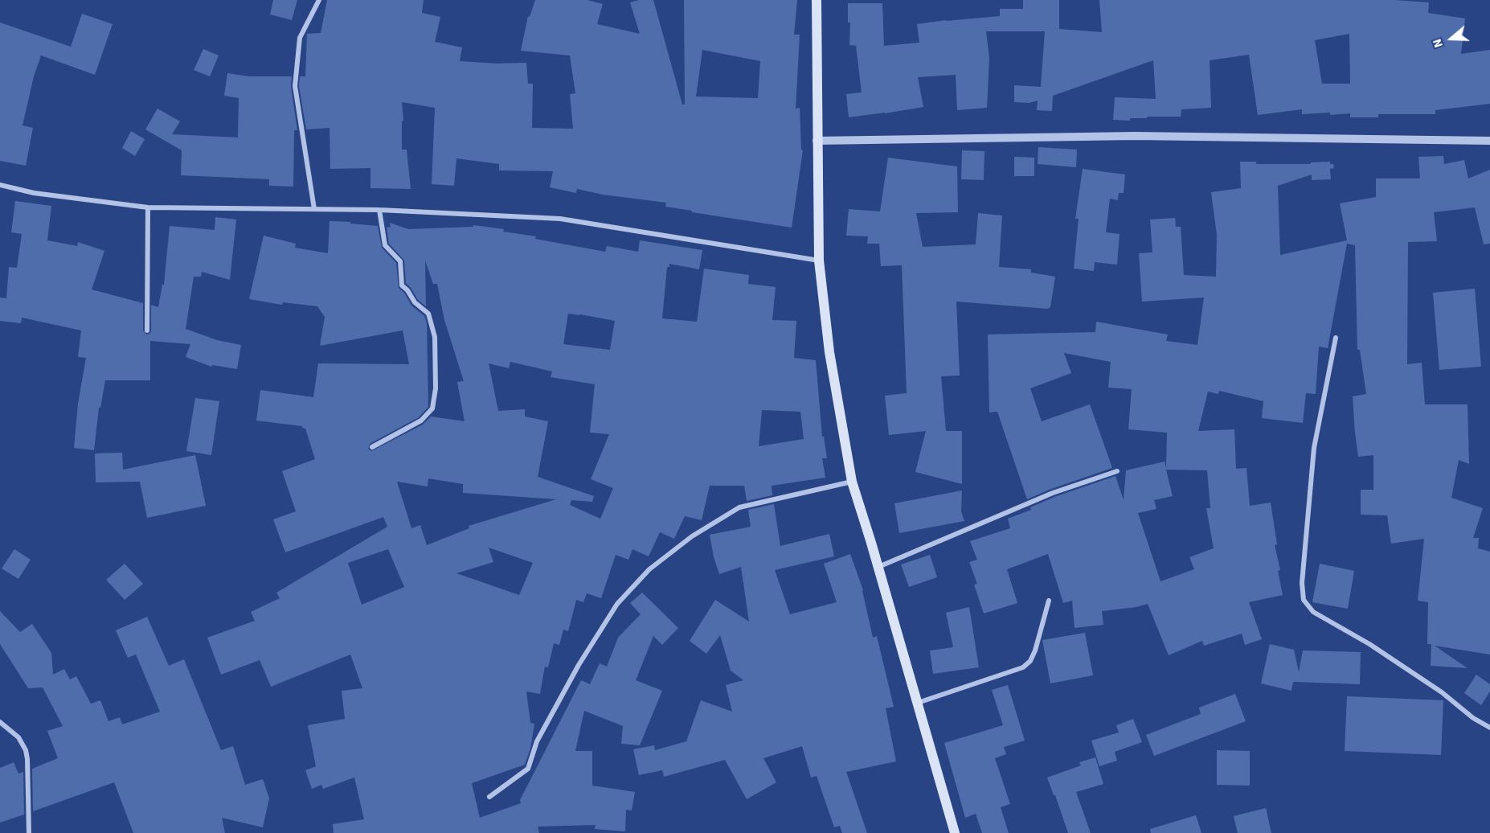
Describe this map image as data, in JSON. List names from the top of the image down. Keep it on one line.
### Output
{"north":"left"}
